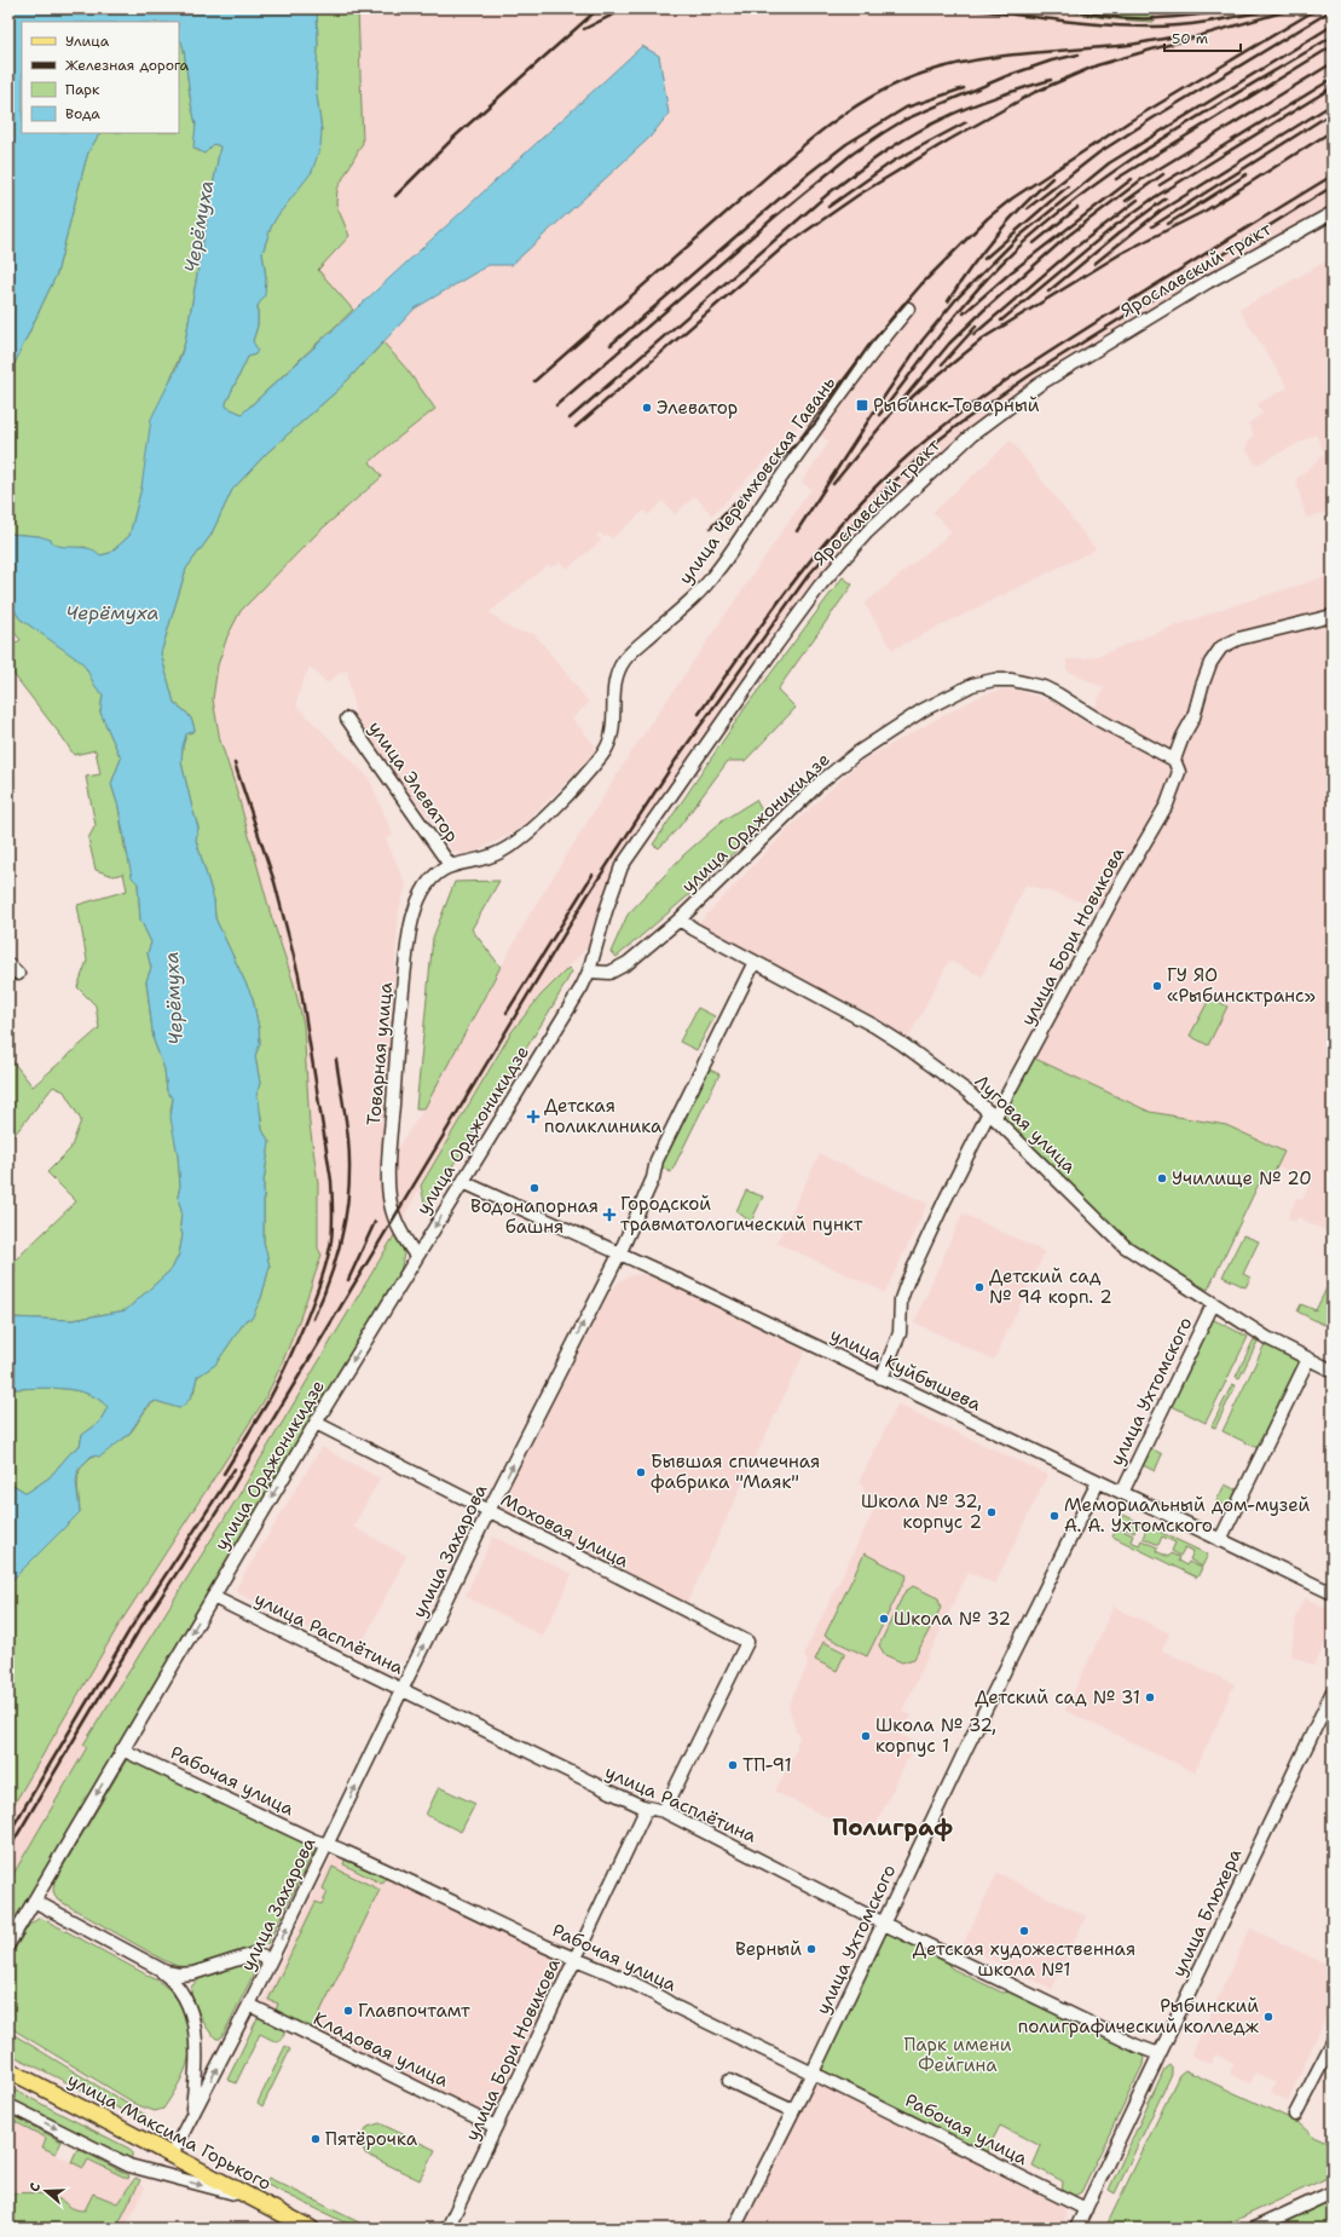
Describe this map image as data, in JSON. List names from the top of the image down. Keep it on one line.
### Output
{"streets":{"main road":["улица Максима Горького"],"street":["Ярославский тракт","улица Черемховская Гавань","улица Элеватор","улица Орджоникидзе","улица Бори Новикова","Товарная улица","Луговая улица","улица Куйбышева","улица Ухтомского","Моховая улица","улица Захарова","улица Расплётина","Рабочая улица","улица Блюхера","Кладовая улица"]},"crossings":[["Ярославский тракт","улица Орджоникидзе"],["улица Черемховская Гавань","улица Элеватор"],["улица Черемховская Гавань","Товарная улица"],["улица Элеватор","Товарная улица"],["улица Орджоникидзе","улица Бори Новикова"],["улица Орджоникидзе","Товарная улица"],["улица Орджоникидзе","Луговая улица"],["улица Орджоникидзе","улица Куйбышева"],["улица Орджоникидзе","Моховая улица"],["улица Орджоникидзе","улица Расплётина"],["улица Орджоникидзе","Рабочая улица"],["улица Бори Новикова","Луговая улица"],["улица Бори Новикова","улица Куйбышева"],["улица Бори Новикова","улица Расплётина"],["улица Бори Новикова","Рабочая улица"],["улица Бори Новикова","Кладовая улица"],["Луговая улица","улица Ухтомского"],["Луговая улица","улица Захарова"],["улица Куйбышева","улица Ухтомского"],["улица Куйбышева","улица Захарова"],["улица Ухтомского","улица Расплётина"],["улица Ухтомского","Рабочая улица"],["Моховая улица","улица Захарова"],["Моховая улица","улица Расплётина"],["улица Захарова","улица Расплётина"],["улица Захарова","Рабочая улица"],["улица Захарова","Кладовая улица"],["улица Захарова","улица Максима Горького"],["улица Расплётина","улица Блюхера"],["Рабочая улица","улица Блюхера"]],"one_way":["улица Орджоникидзе","улица Захарова"],"districts":["Полиграф"],"water":["Черёмуха"],"parks":["Парк имени Фейгина"],"places":{"transit":["Рыбинск-Товарный"],"other":["Элеватор","ГУ ЯО «Рыбинсктранс»","Училище № 20","Водонапорная башня","Детский сад № 94 корп. 2","Бывшая спичечная фабрика \"Маяк\"","Школа № 32, корпус 2","Мемориальный дом-музей А. А. Ухтомского","Школа № 32","Детский сад № 31","Школа № 32, корпус 1","ТП-91","Детская художественная школа №1","Верный","Главпочтамт","Рыбинский полиграфический колледж","Пятёрочка"],"health":["Детская поликлиника","Городской травматологический пункт"]},"legend":["Улица","Железная дорога","Парк","Вода"],"scale_bar":"50 m","north":"left"}
